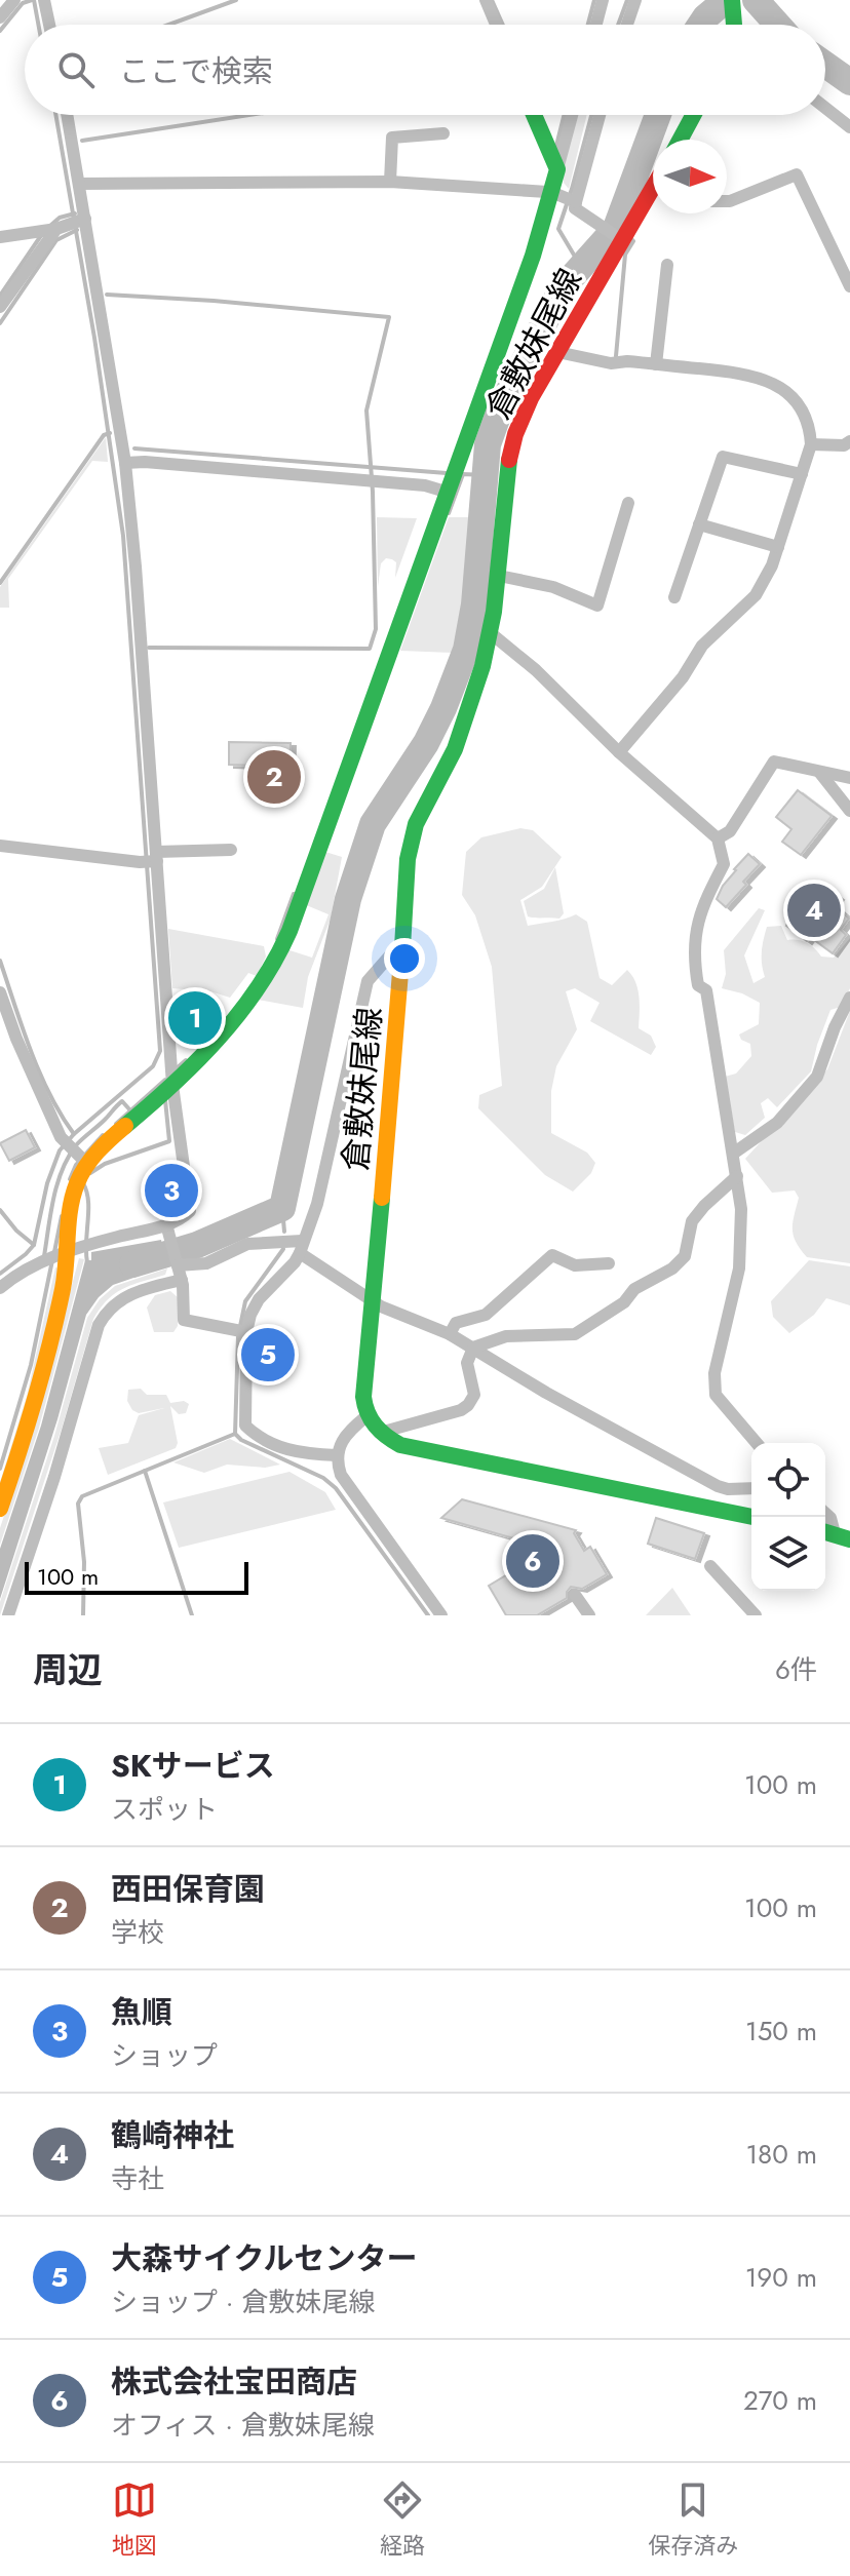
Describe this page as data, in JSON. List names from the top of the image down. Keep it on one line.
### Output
{"streets":{"main road":["倉敷妹尾線"]},"scale_bar":"100 m","north":"right","page":{"search":"ここで検索","pins":["2","4","1","3","5","6"],"scale":"100 m","heading":["周辺","6件"],"list":[{"mark":"1","name":"SKサービス","note":"スポット","value":"100 m"},{"mark":"2","name":"西田保育園","note":"学校","value":"100 m"},{"mark":"3","name":"魚順","note":"ショップ","value":"150 m"},{"mark":"4","name":"鶴崎神社","note":"寺社","value":"180 m"},{"mark":"5","name":"大森サイクルセンター","note":"ショップ · 倉敷妹尾線","value":"190 m"},{"mark":"6","name":"株式会社宝田商店","note":"オフィス · 倉敷妹尾線","value":"270 m"}],"nav":["地図","経路","保存済み"]}}
